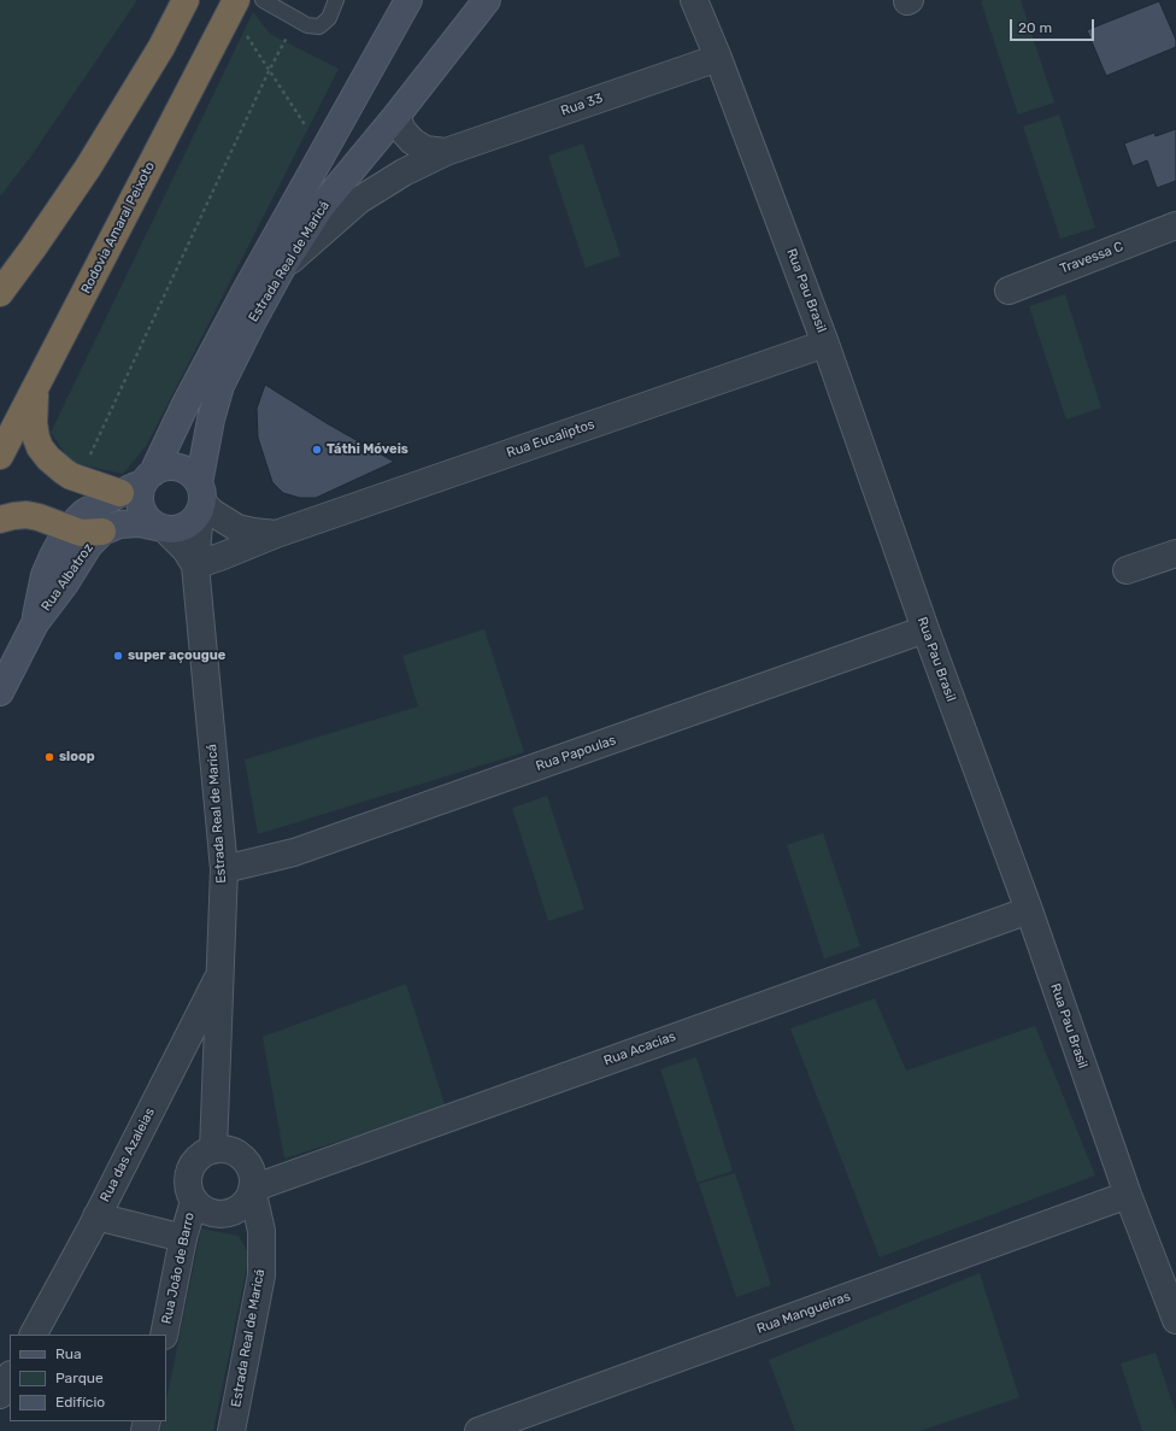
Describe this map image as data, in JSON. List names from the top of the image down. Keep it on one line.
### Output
{"streets":{"highway":["Rodovia Amaral Peixoto"],"main road":["Estrada Real de Maricá","Rua Albatroz"],"street":["Rua 33","Travessa C","Rua Pau Brasil","Rua Eucaliptos","Rua Papoulas","Rua Acacias","Rua das Azaleias","Rua João de Barro","Rua Mangueiras"]},"crossings":[["Rua 33","Estrada Real de Maricá"],["Rua 33","Rua Pau Brasil"],["Estrada Real de Maricá","Rua Eucaliptos"],["Estrada Real de Maricá","Rua Albatroz"],["Estrada Real de Maricá","Rua Papoulas"],["Estrada Real de Maricá","Rua Acacias"],["Estrada Real de Maricá","Rua das Azaleias"],["Estrada Real de Maricá","Rua João de Barro"],["Rua Pau Brasil","Rua Eucaliptos"],["Rua Pau Brasil","Rua Papoulas"],["Rua Pau Brasil","Rua Acacias"],["Rua Pau Brasil","Rua Mangueiras"],["Rua Eucaliptos","Rua Albatroz"],["Rua Acacias","Rua João de Barro"]],"places":["Táthi Móveis","super açougue","sloop"],"legend":["Rua","Parque","Edifício"],"scale_bar":"20 m"}
